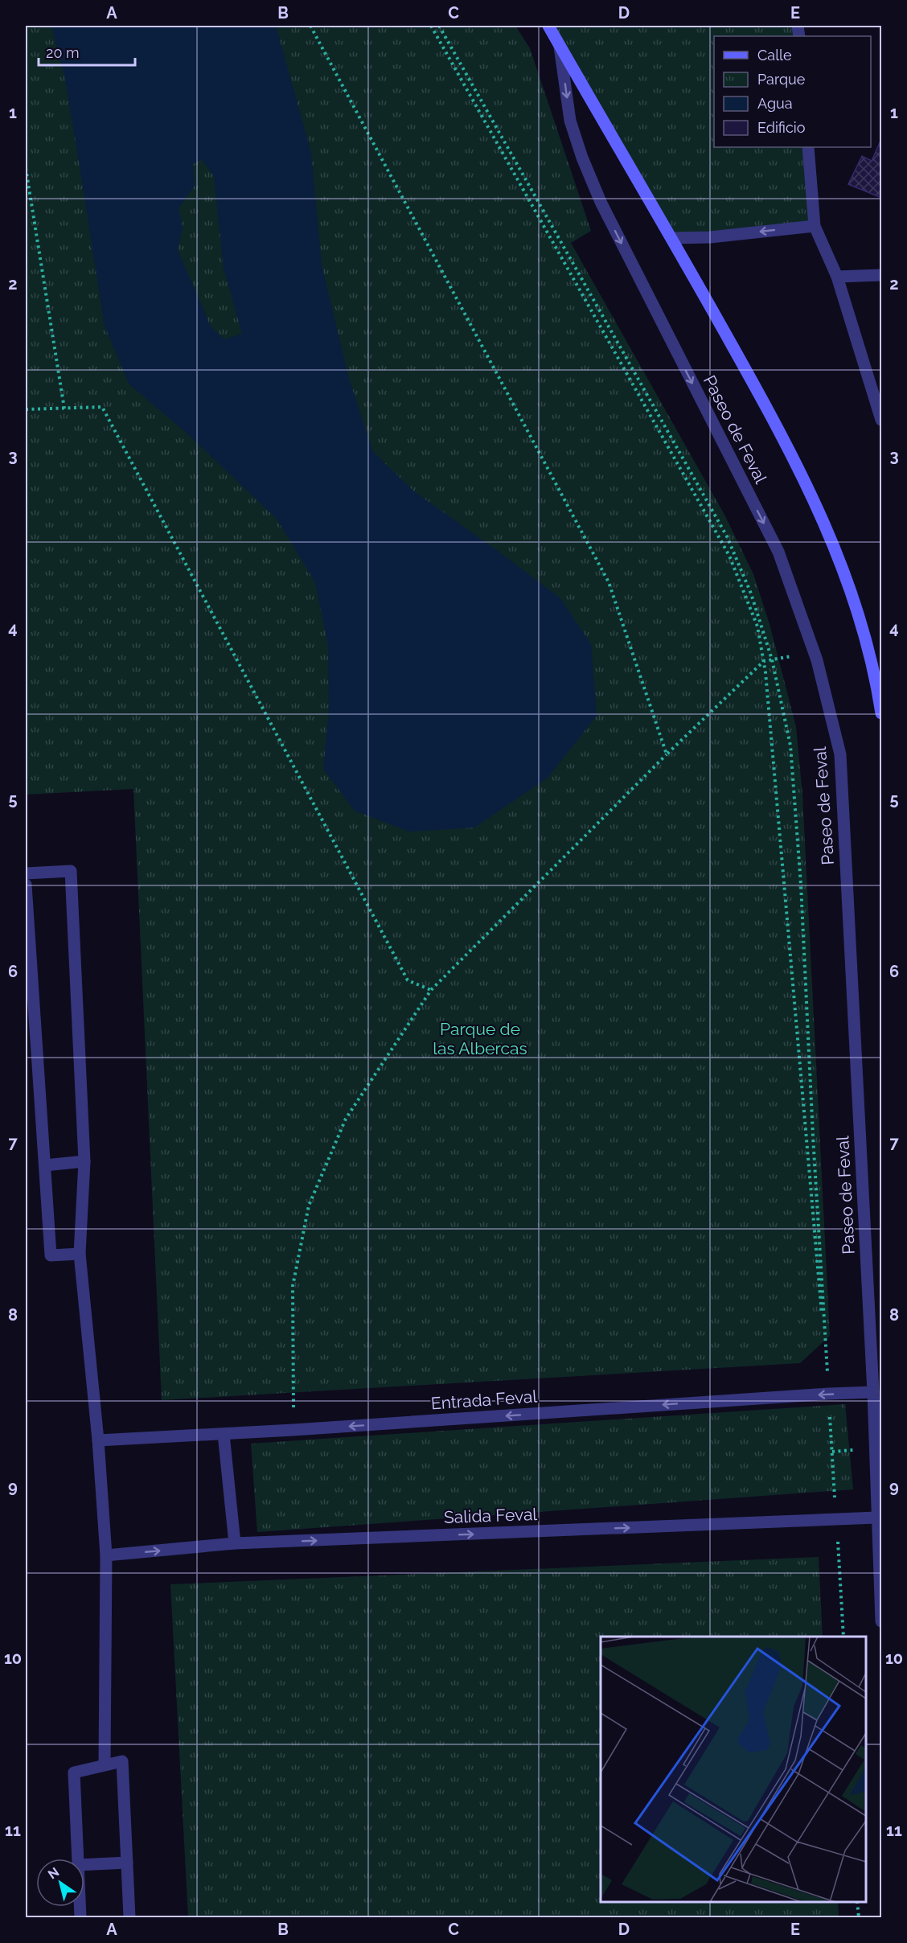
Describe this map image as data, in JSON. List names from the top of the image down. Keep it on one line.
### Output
{"streets":{"street":["Paseo de Feval","Entrada Feval","Salida Feval"]},"crossings":[["Paseo de Feval","Entrada Feval"],["Paseo de Feval","Salida Feval"]],"one_way":["Paseo de Feval","Entrada Feval","Salida Feval"],"parks":["Parque de las Albercas"],"legend":["Calle","Parque","Agua","Edificio"],"scale_bar":"20 m","north":"top left","grid":{"columns":["A","B","C","D","E"],"rows":["1","2","3","4","5","6","7","8","9","10","11"]}}
